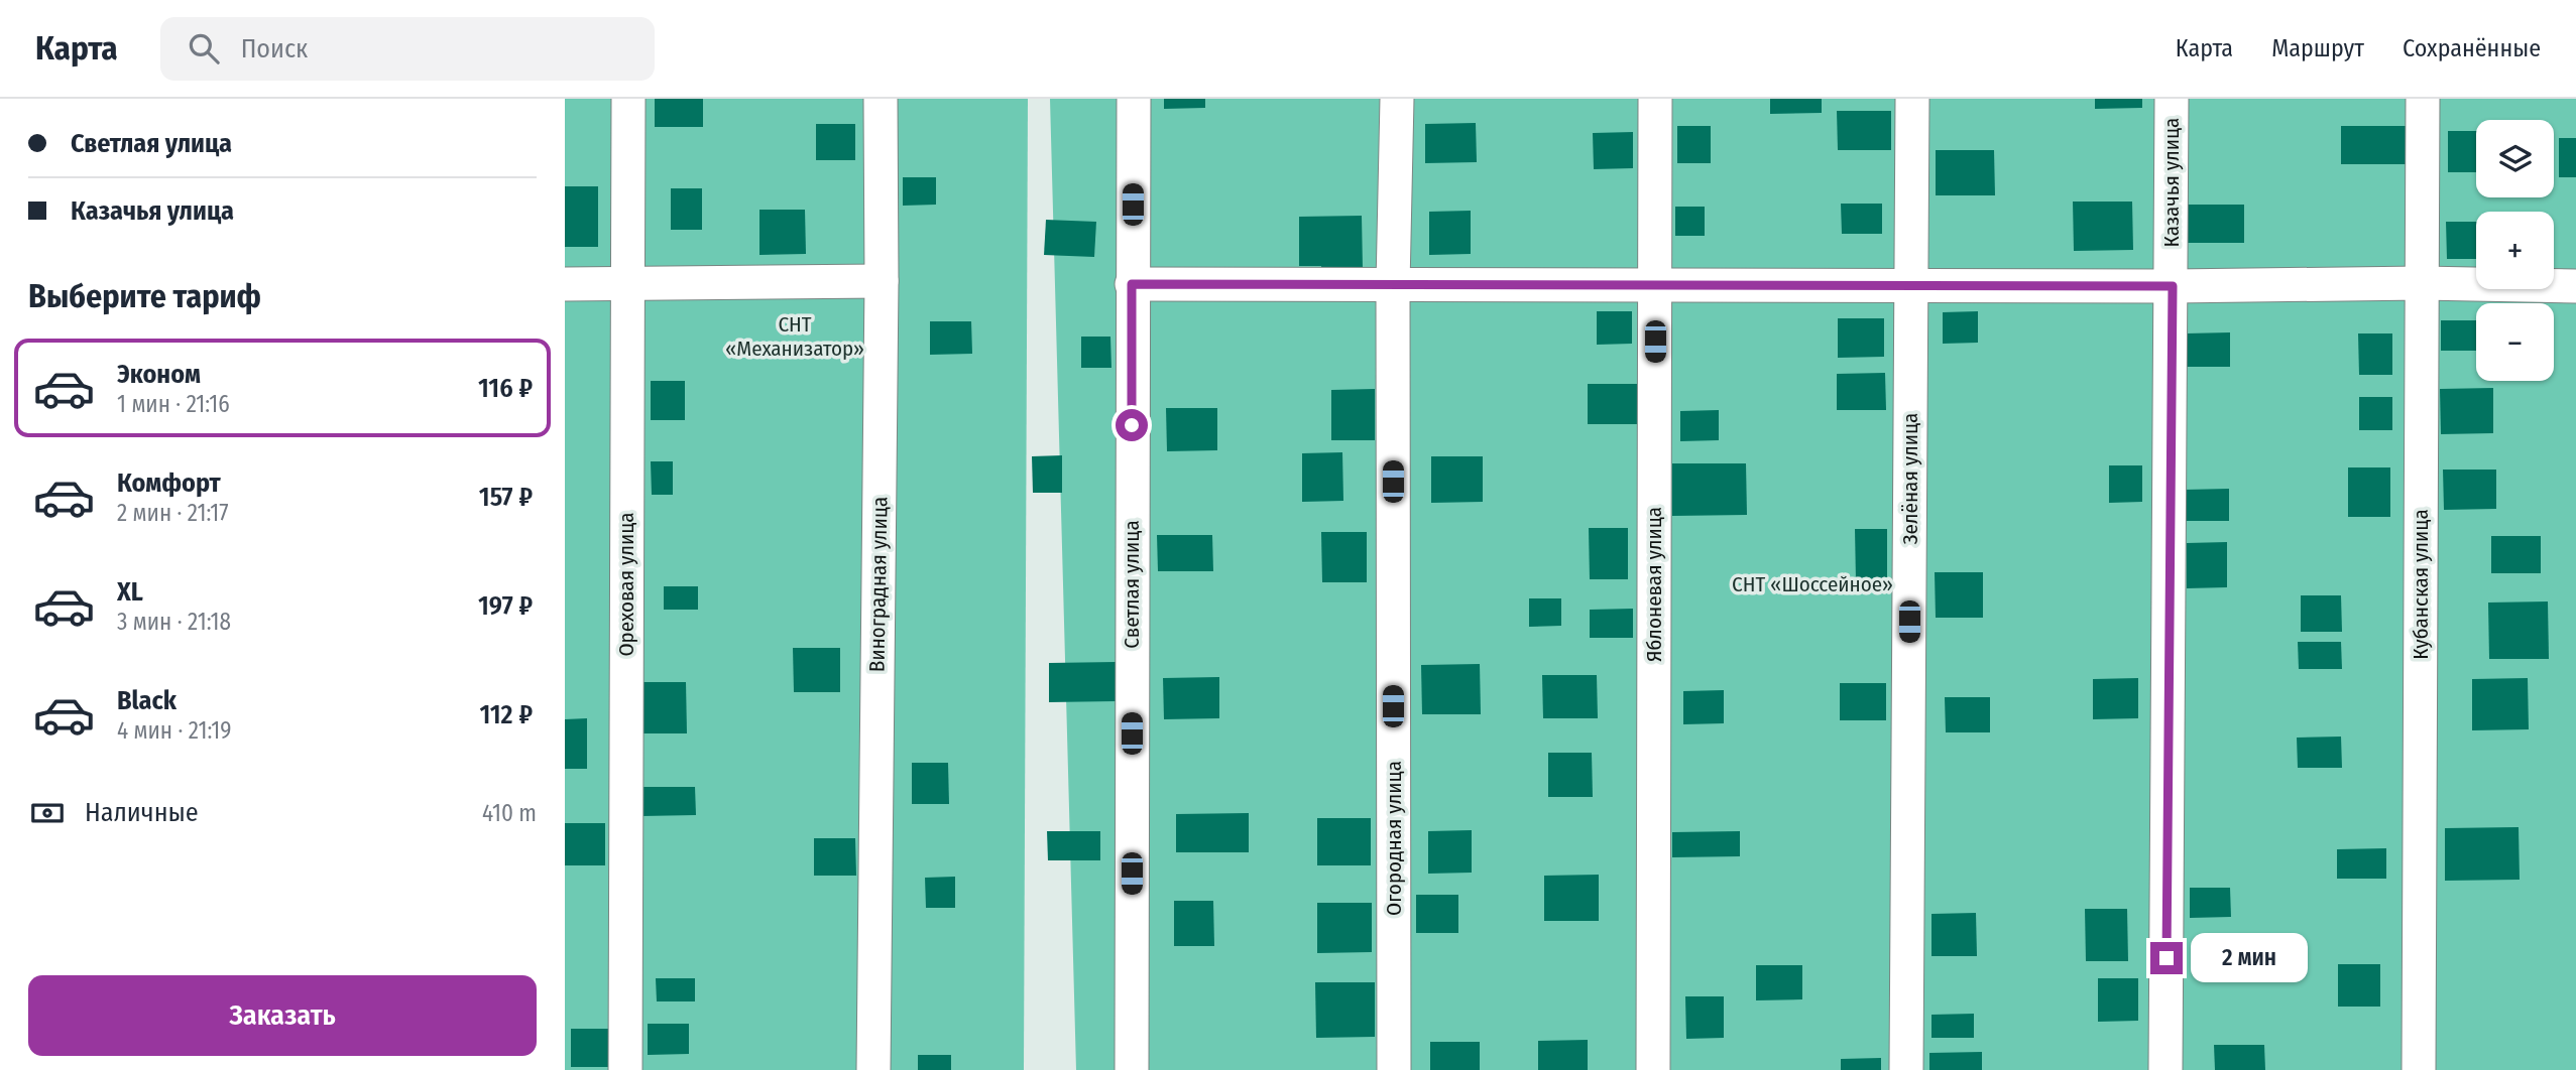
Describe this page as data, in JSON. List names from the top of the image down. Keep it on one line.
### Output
{"streets":{"street":["Казачья улица","Зелёная улица","Ореховая улица","Виноградная улица","Светлая улица","Яблоневая улица","Кубанская улица","Огородная улица"]},"parks":["СНТ «Механизатор»","СНТ «Шоссейное»"],"page":{"header":"Карта","search":"Поиск","nav":["Карта","Маршрут","Сохранённые"],"banner":["Светлая улица","Казачья улица"],"map_buttons":["+","−"],"heading":"Выберите тариф","list":[{"name":"Эконом","note":"1 мин · 21:16","value":"116 ₽"},{"name":"Комфорт","note":"2 мин · 21:17","value":"157 ₽"},{"name":"XL","note":"3 мин · 21:18","value":"197 ₽"},{"name":"Black","note":"4 мин · 21:19","value":"112 ₽"}],"pay":["Наличные","410 m"],"bubble":"2 мин","buttons":"Заказать"}}
